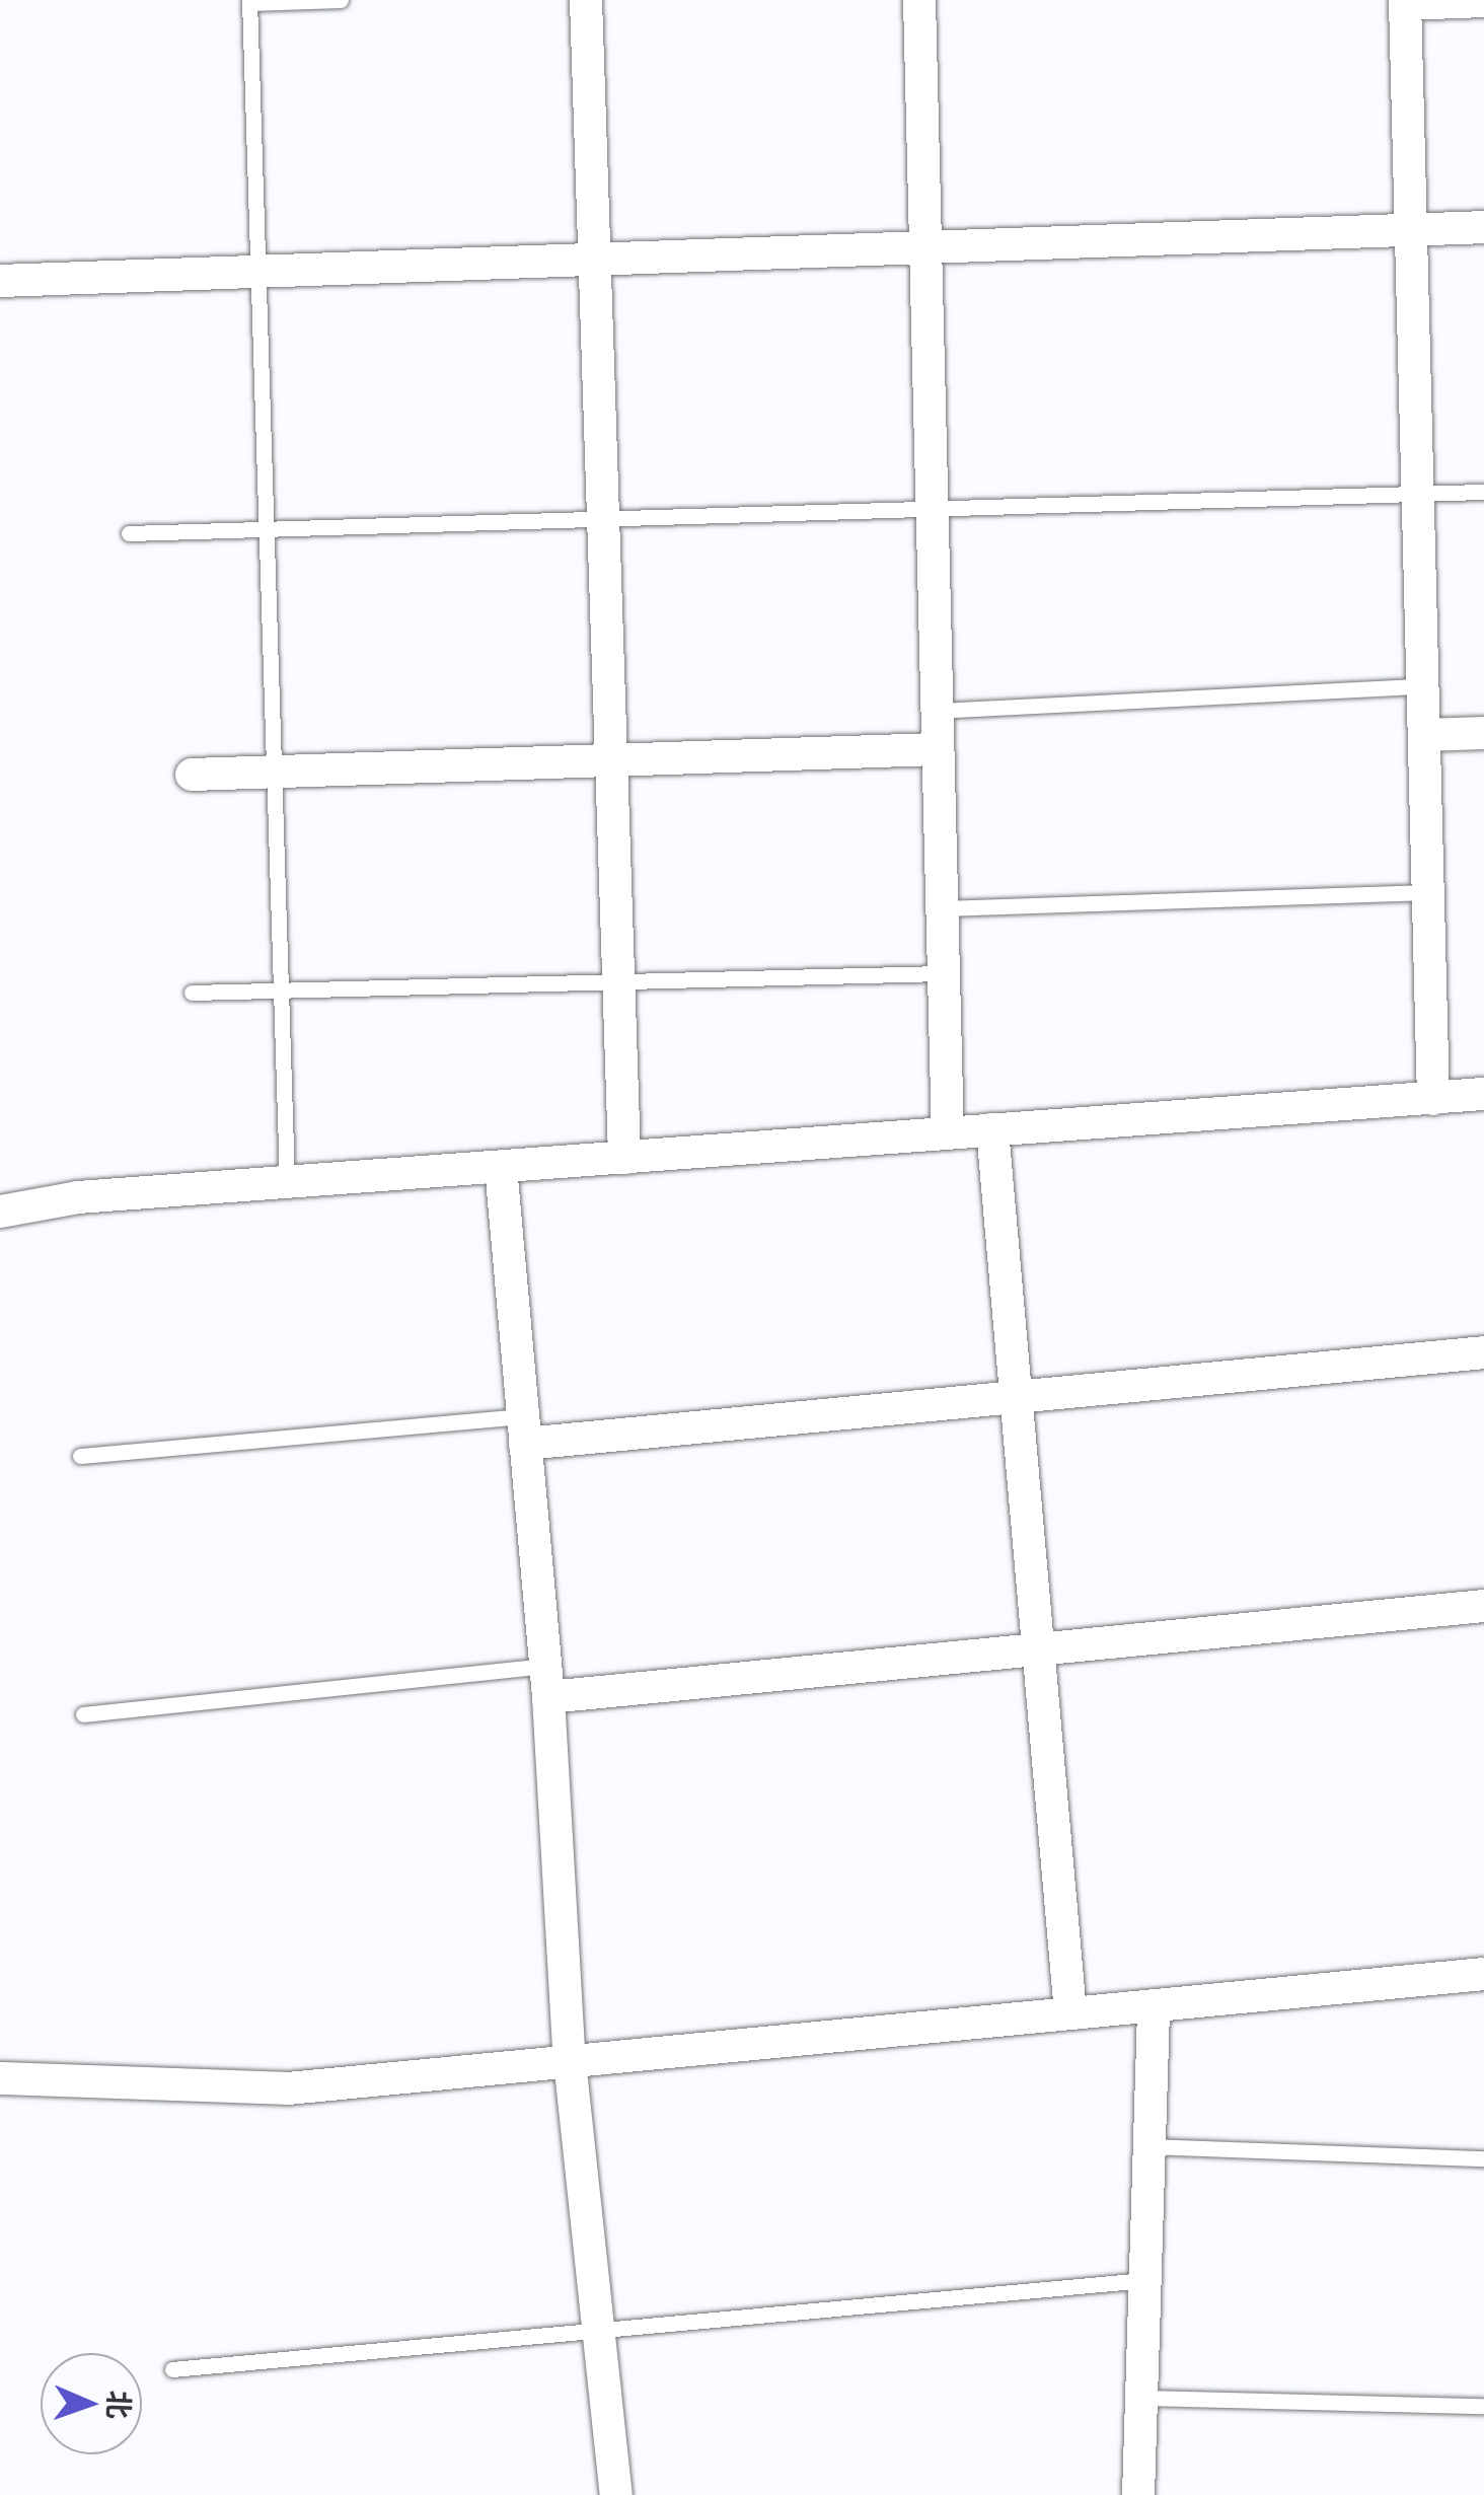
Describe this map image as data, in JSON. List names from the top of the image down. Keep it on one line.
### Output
{"north":"right"}
